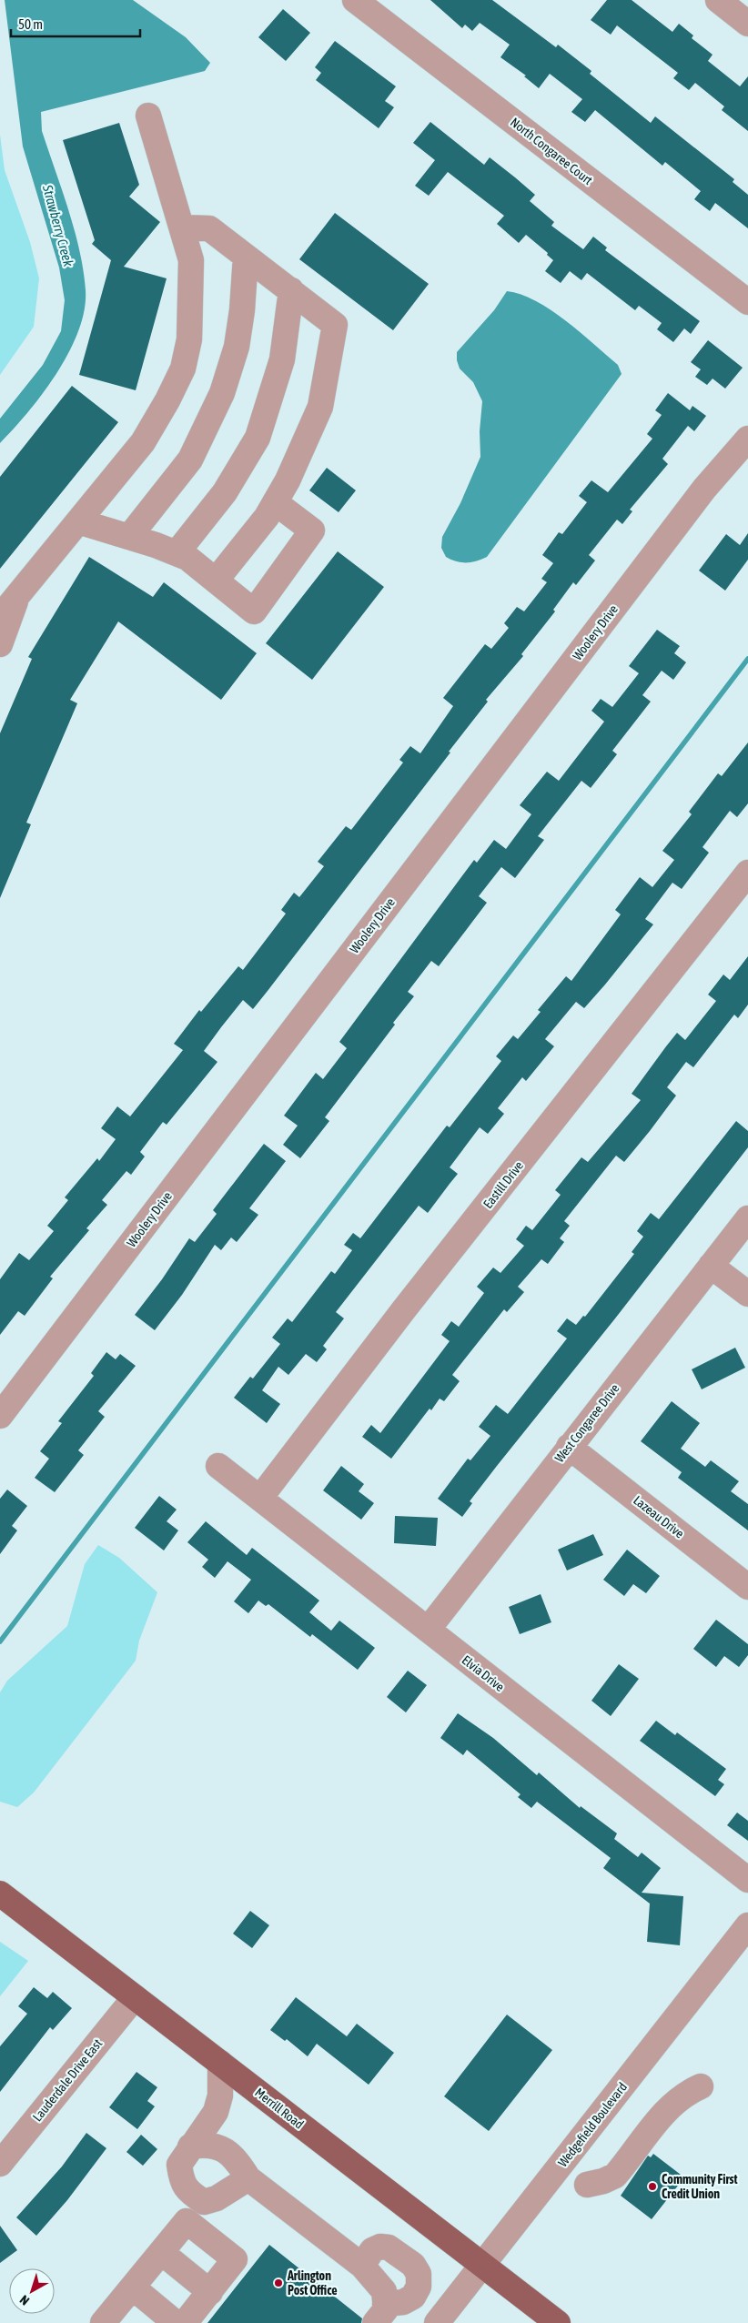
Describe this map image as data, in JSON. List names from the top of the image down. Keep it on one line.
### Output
{"streets":{"main road":["Merrill Road"],"street":["North Congaree Court","Woolery Drive","Eastill Drive","West Congaree Drive","Lazeau Drive","Elvia Drive","Lauderdale Drive East","Wedgefield Boulevard"]},"crossings":[["Eastill Drive","Elvia Drive"],["West Congaree Drive","Lazeau Drive"],["West Congaree Drive","Elvia Drive"],["Lauderdale Drive East","Merrill Road"],["Merrill Road","Wedgefield Boulevard"]],"water":["Strawberry Creek"],"places":["Community First Credit Union","Arlington Post Office"],"scale_bar":"50 m","north":"bottom left"}
